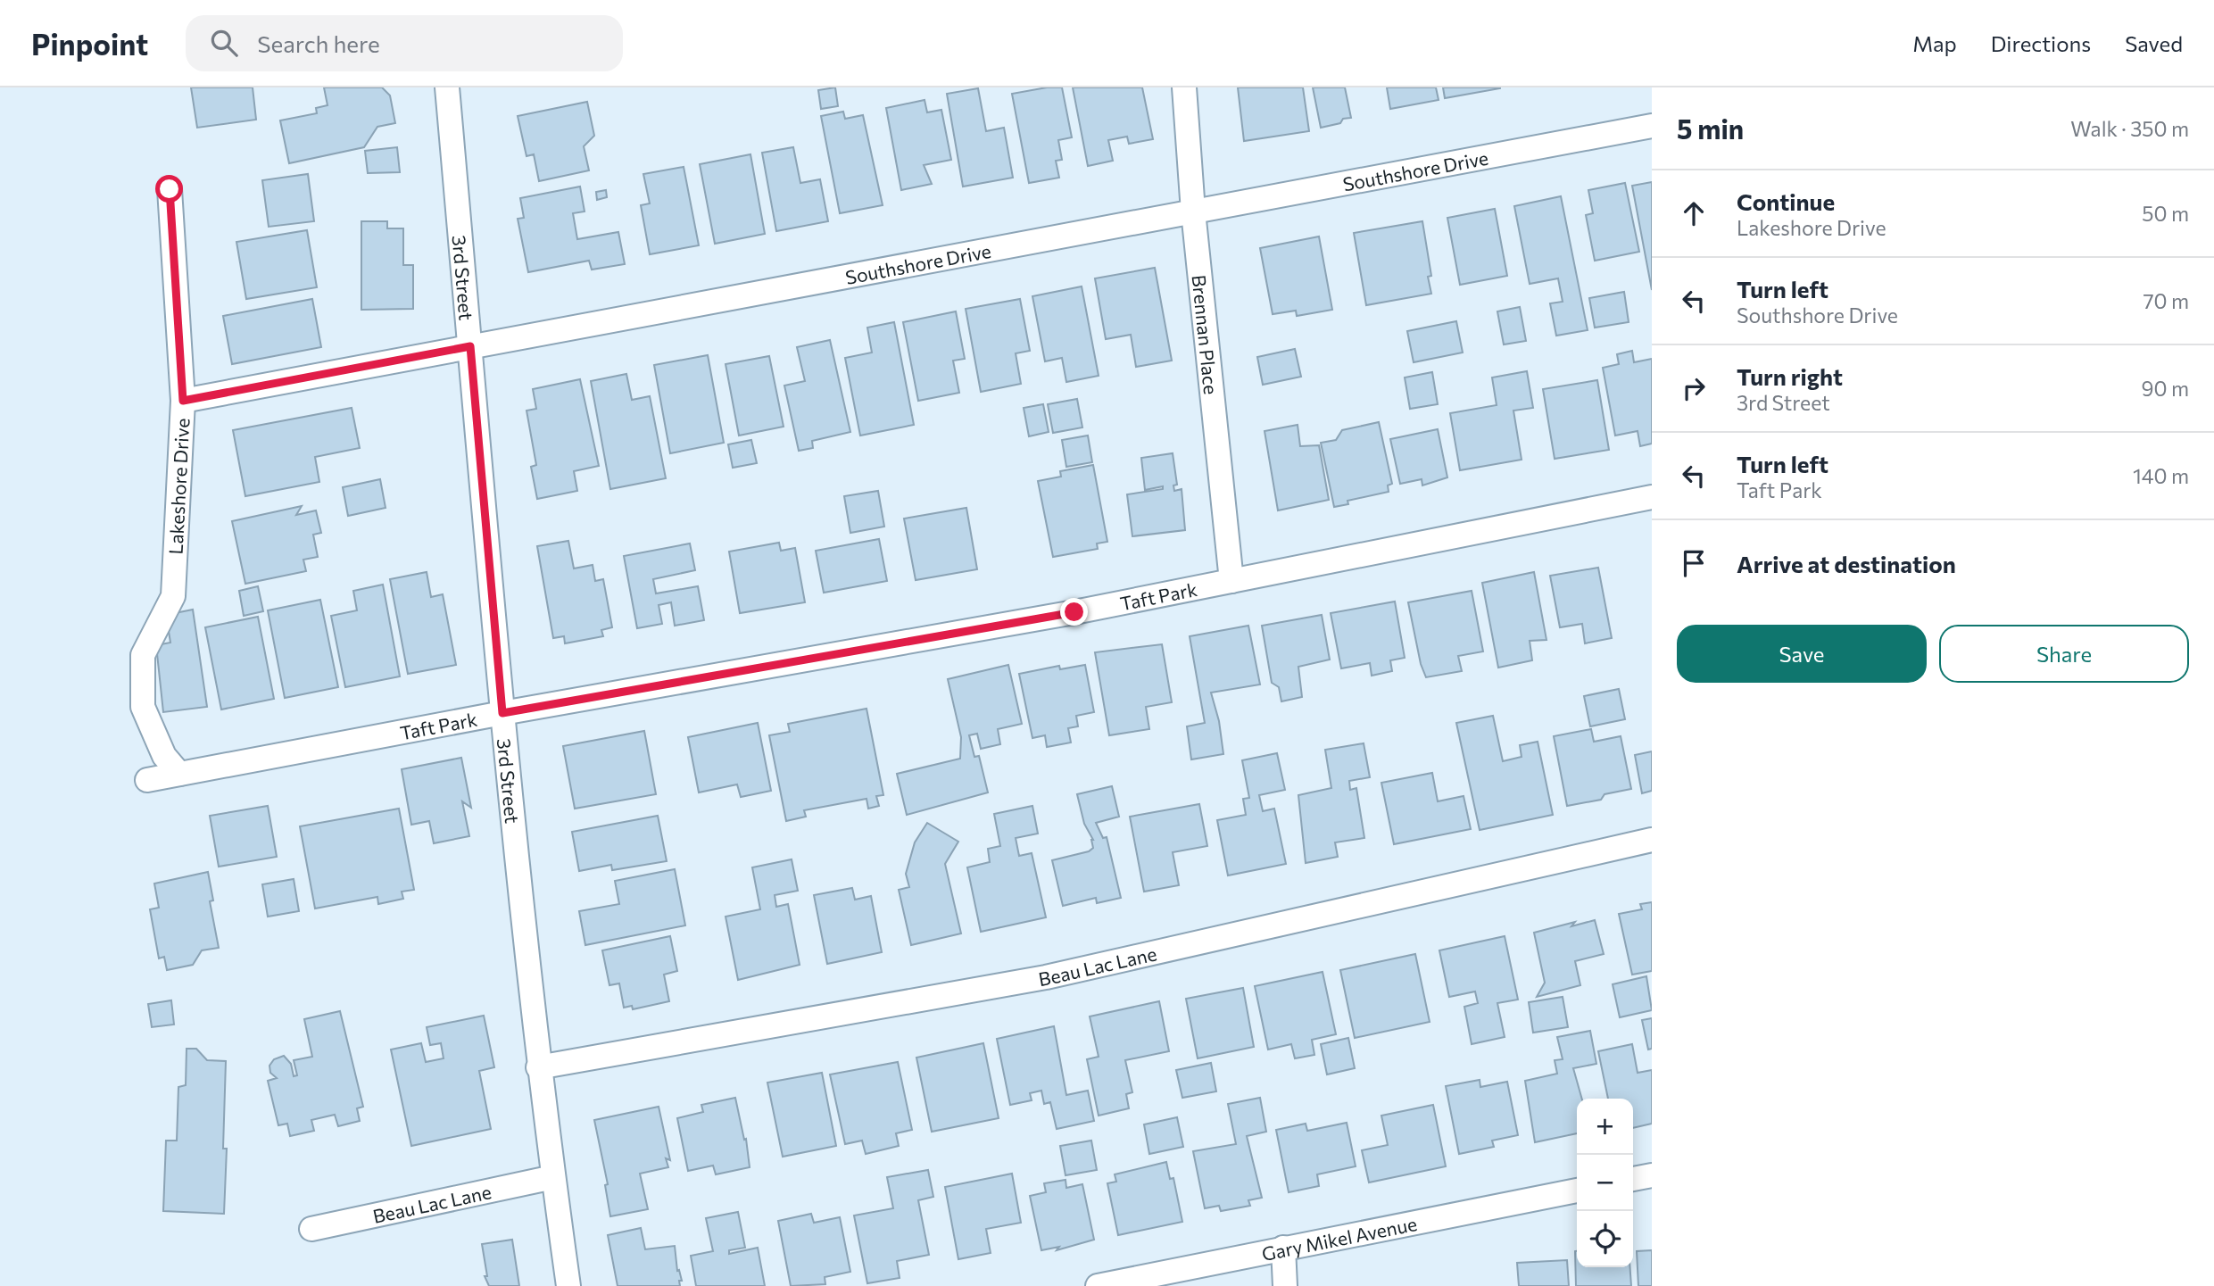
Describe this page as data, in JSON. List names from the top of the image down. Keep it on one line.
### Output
{"streets":{"street":["Southshore Drive","3rd Street","Brennan Place","Lakeshore Drive","Taft Park","Beau Lac Lane","Gary Mikel Avenue"]},"crossings":[["Southshore Drive","3rd Street"],["Southshore Drive","Brennan Place"],["Southshore Drive","Lakeshore Drive"],["3rd Street","Taft Park"],["3rd Street","Beau Lac Lane"],["Brennan Place","Taft Park"],["Lakeshore Drive","Taft Park"]],"page":{"header":"Pinpoint","search":"Search here","nav":["Map","Directions","Saved"],"heading":["5 min","Walk · 350 m"],"list":[["Continue","Lakeshore Drive","50 m"],["Turn left","Southshore Drive","70 m"],["Turn right","3rd Street","90 m"],["Turn left","Taft Park","140 m"],"Arrive at destination"],"buttons":["Save","Share"],"map_buttons":["+","−"]}}
